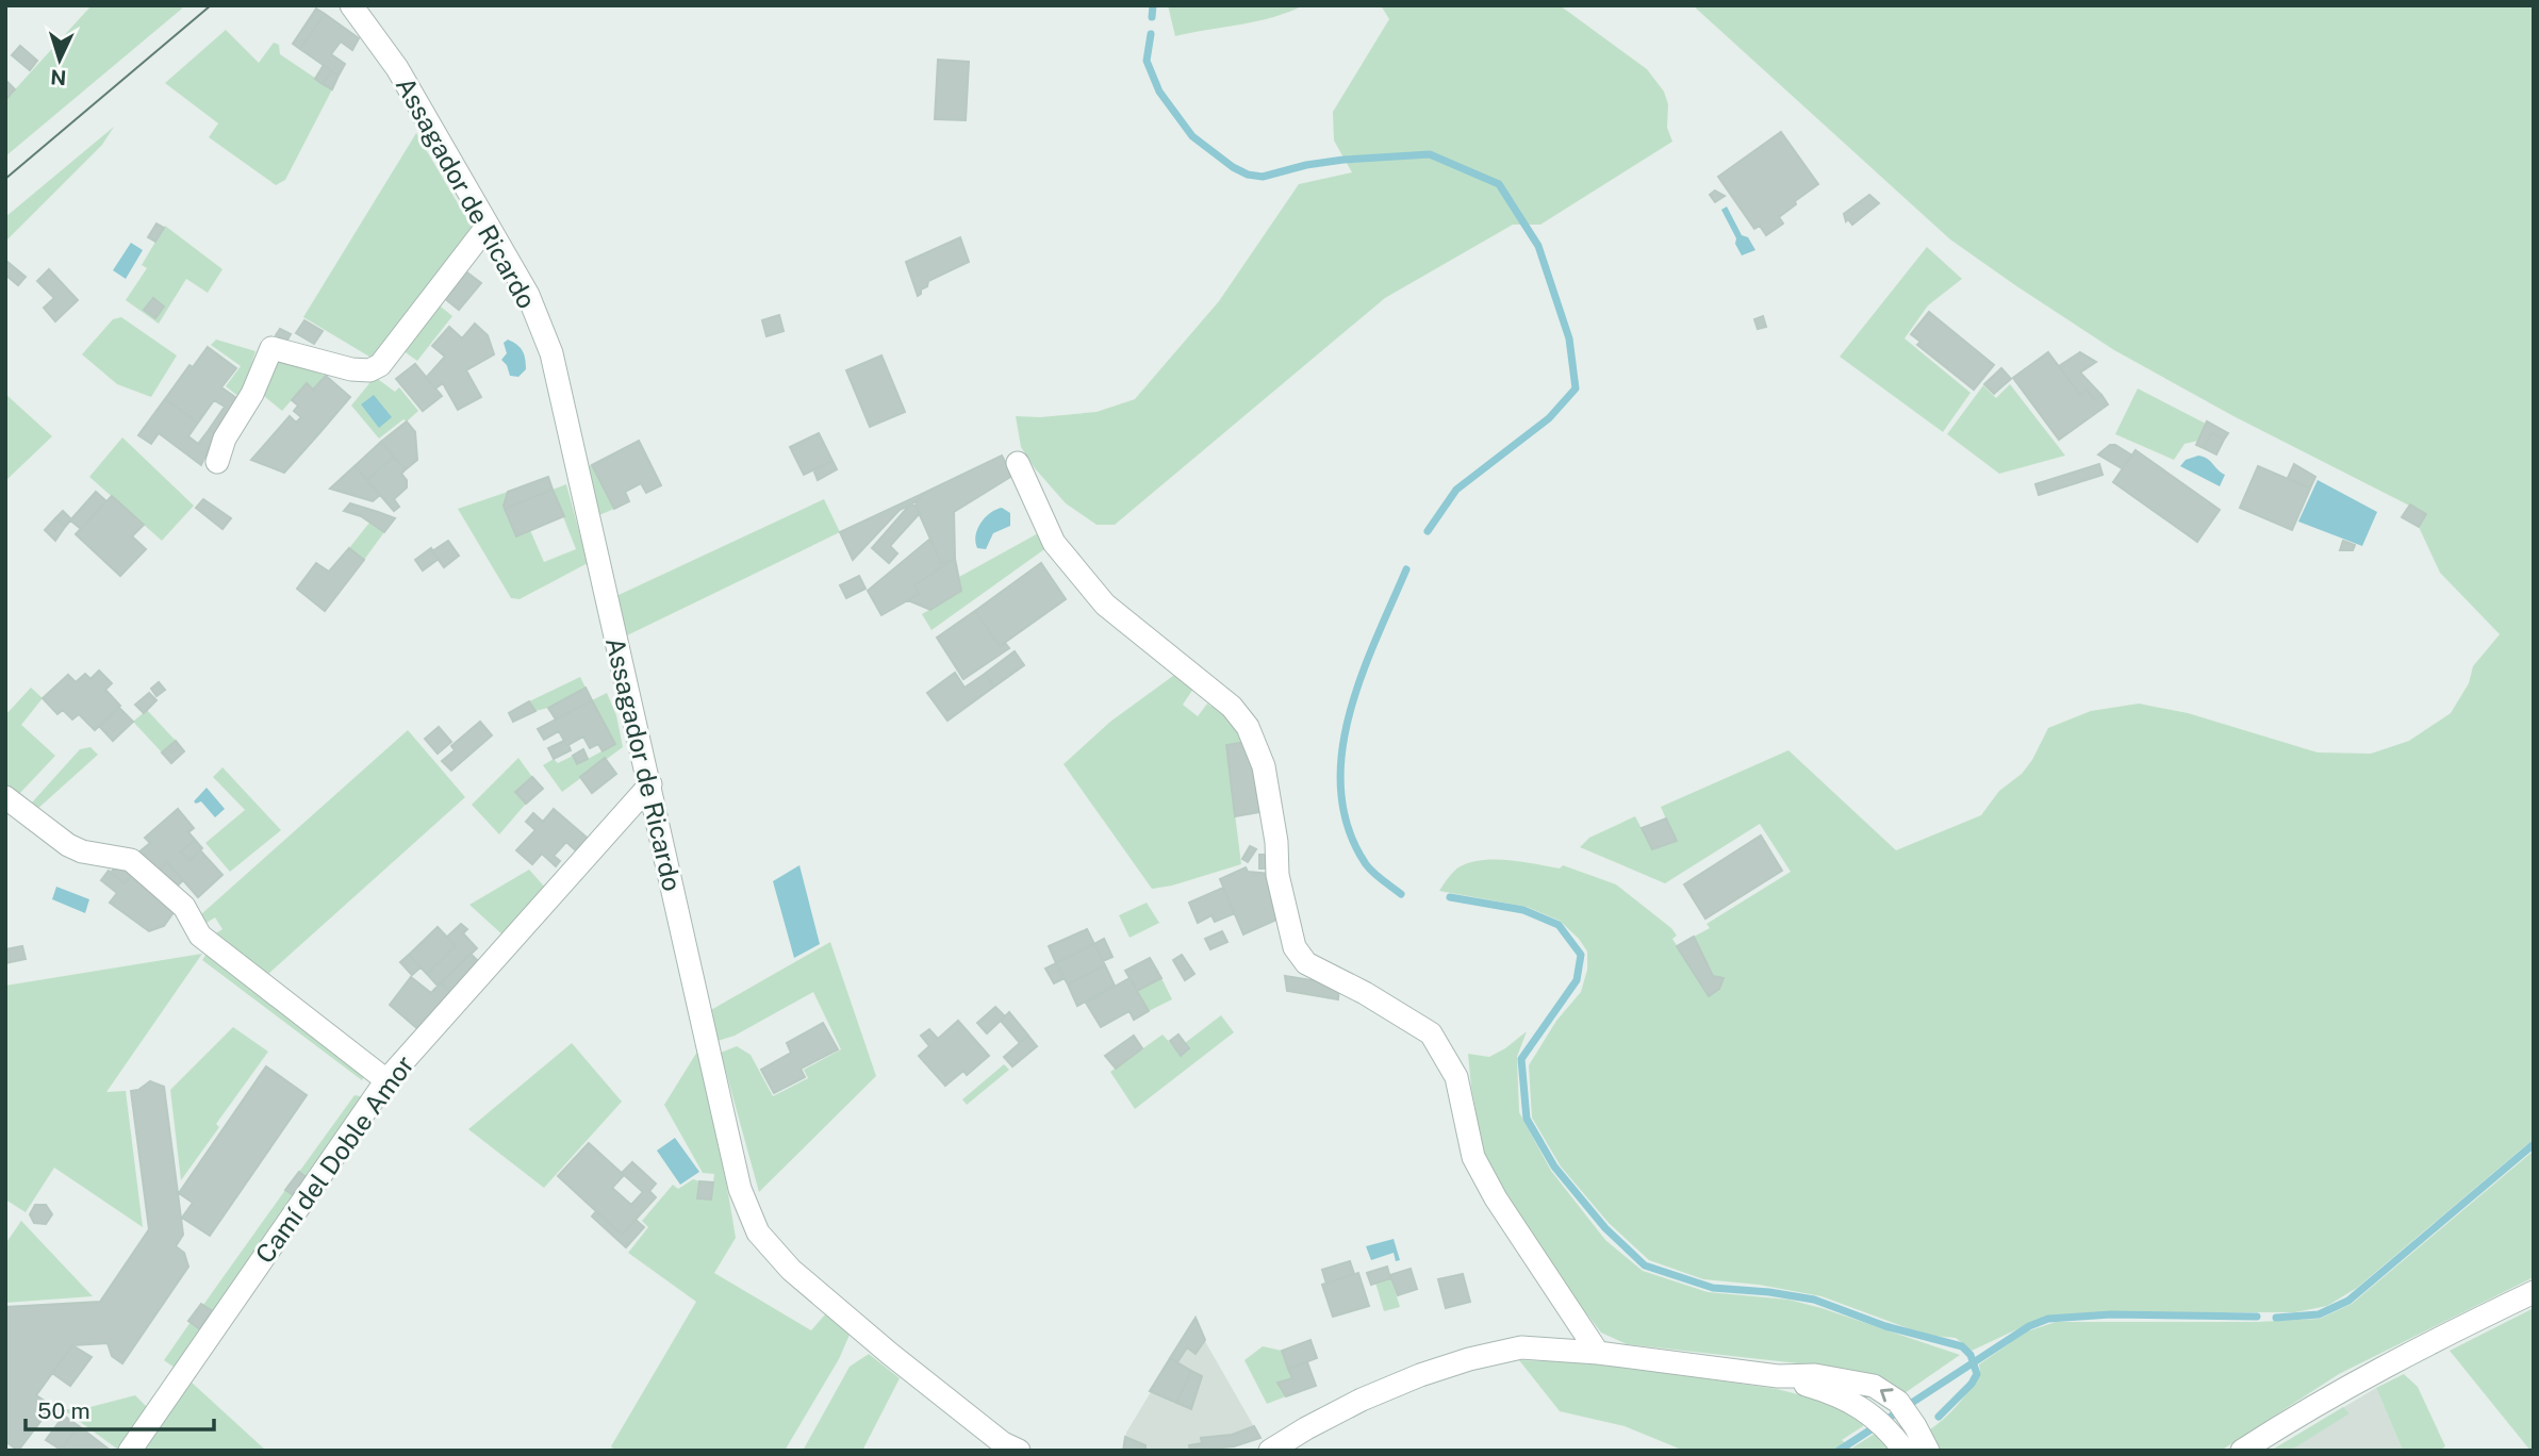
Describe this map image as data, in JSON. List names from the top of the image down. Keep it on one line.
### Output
{"streets":{"street":["Assagador de Ricardo","Camí del Doble Amor"]},"crossings":[["Assagador de Ricardo","Camí del Doble Amor"]],"scale_bar":"50 m","north":"bottom"}
